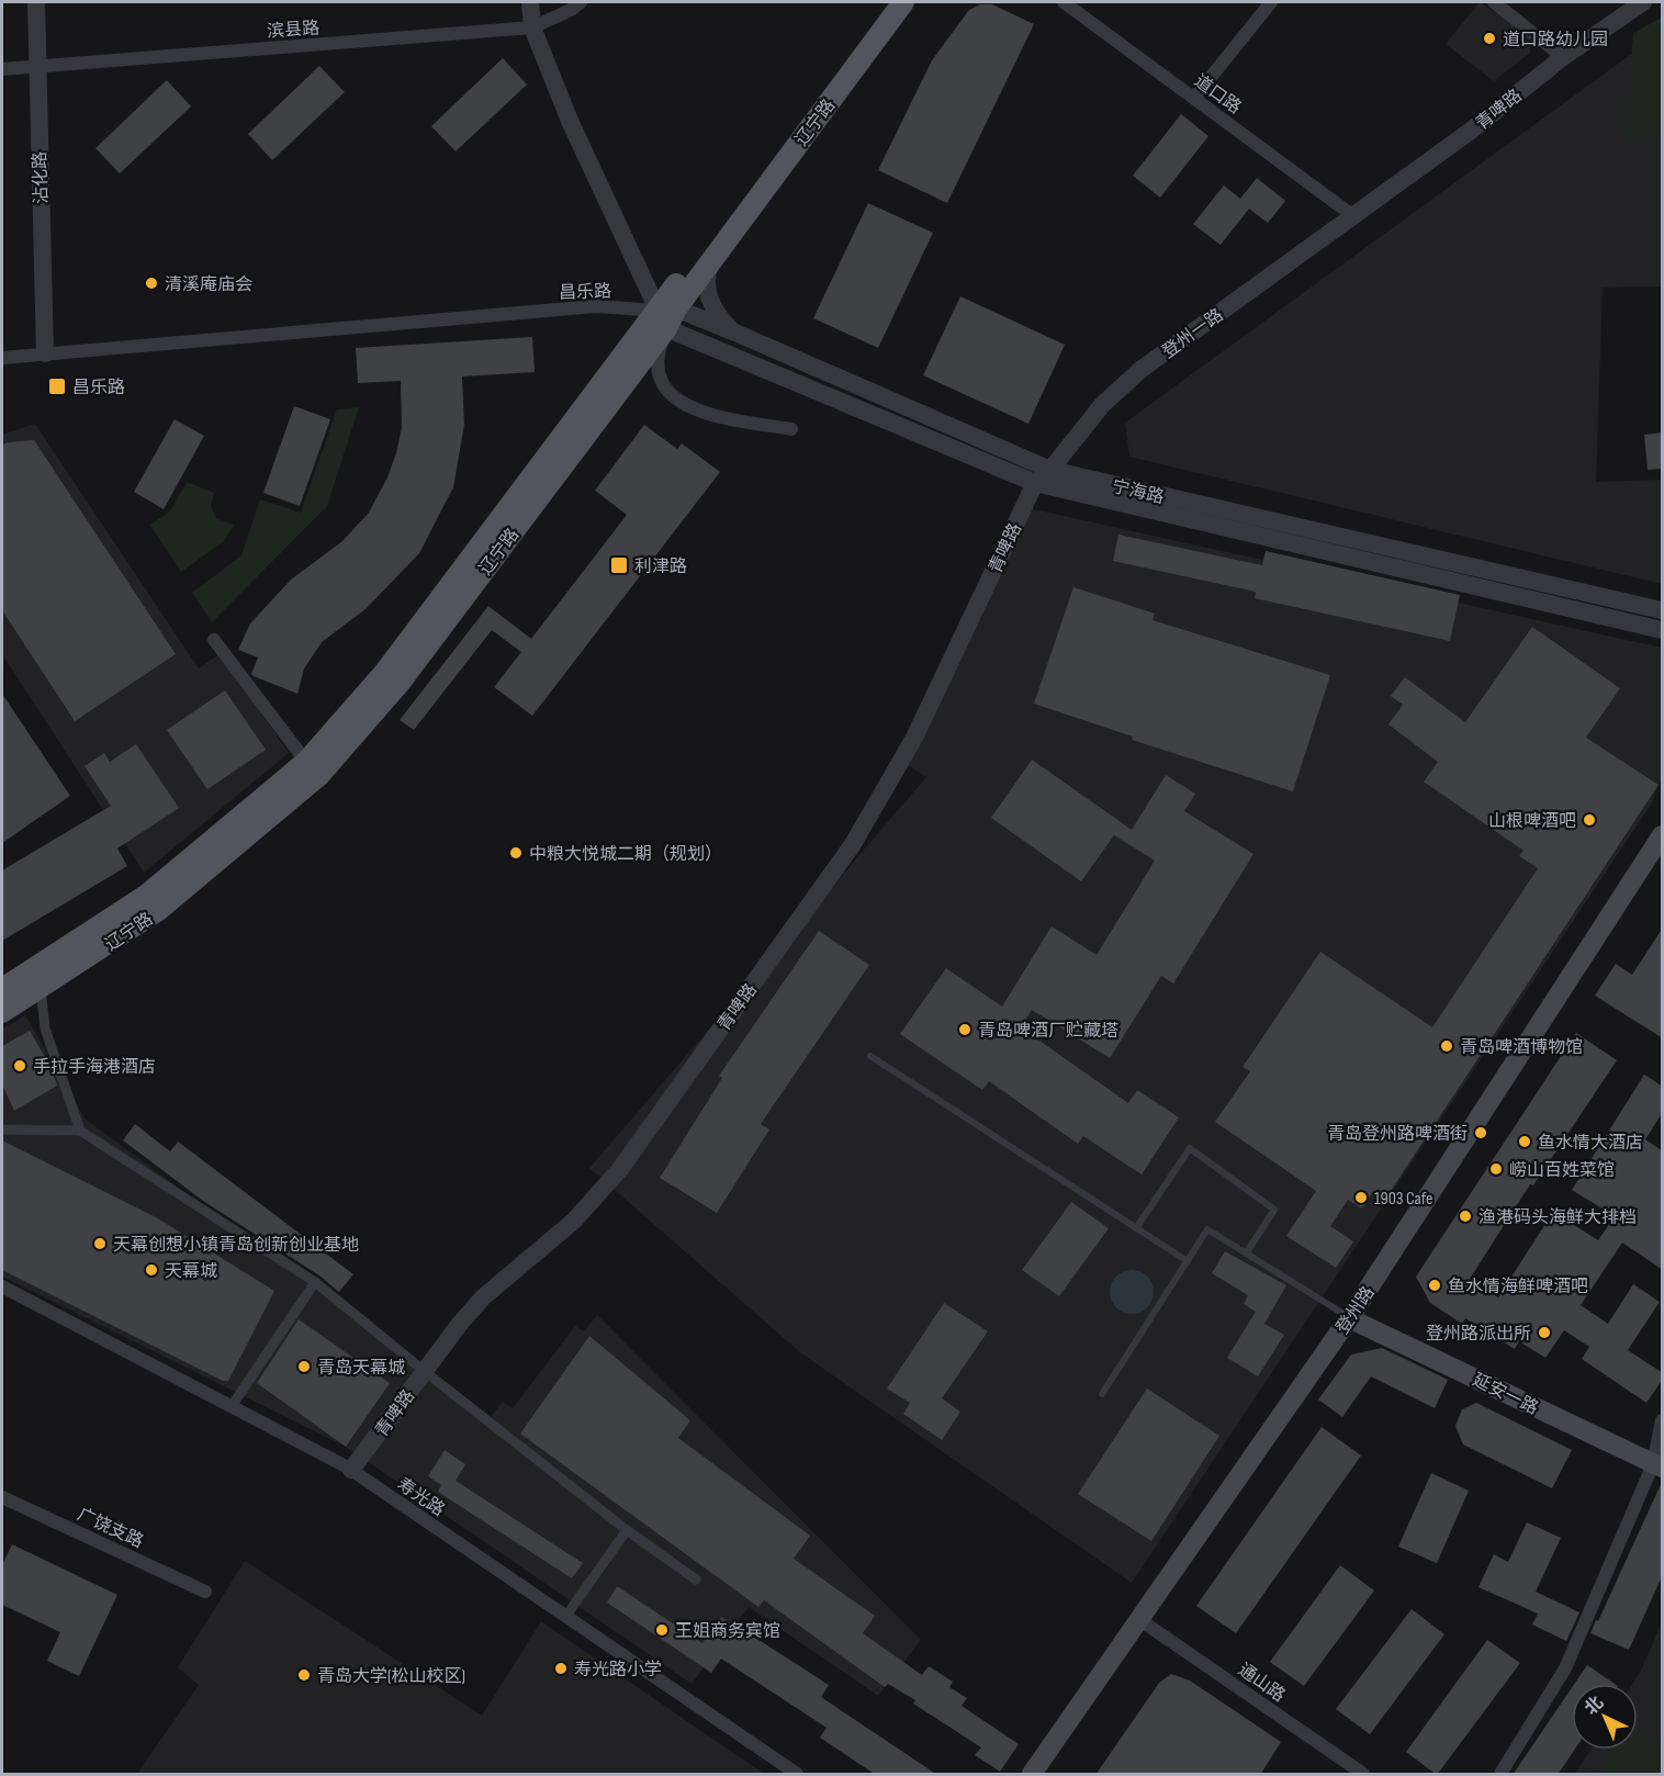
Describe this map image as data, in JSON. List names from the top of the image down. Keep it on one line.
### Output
{"streets":{"main road":["辽宁路","登州路","延安一路"],"street":["滨县路","道口路","青啤路","沾化路","昌乐路","登州一路","宁海路","寿光路","广饶支路","通山路"]},"crossings":[["滨县路","沾化路"],["道口路","青啤路"],["道口路","登州一路"],["青啤路","登州一路"],["青啤路","宁海路"],["青啤路","寿光路"],["辽宁路","昌乐路"],["辽宁路","宁海路"],["沾化路","昌乐路"],["昌乐路","宁海路"],["登州一路","宁海路"],["登州路","延安一路"],["登州路","通山路"]],"places":{"other":["道口路幼儿园","清溪庵庙会","山根啤酒吧","中粮大悦城二期（规划）","青岛啤酒厂贮藏塔","青岛啤酒博物馆","手拉手海港酒店","青岛登州路啤酒街","鱼水情大酒店","崂山百姓菜馆","1903 Cafe","渔港码头海鲜大排档","天幕创想小镇青岛创新创业基地","天幕城","鱼水情海鲜啤酒吧","登州路派出所","青岛天幕城","王姐商务宾馆","寿光路小学","青岛大学(松山校区)"],"transit":["昌乐路","利津路"]},"north":"top left"}
